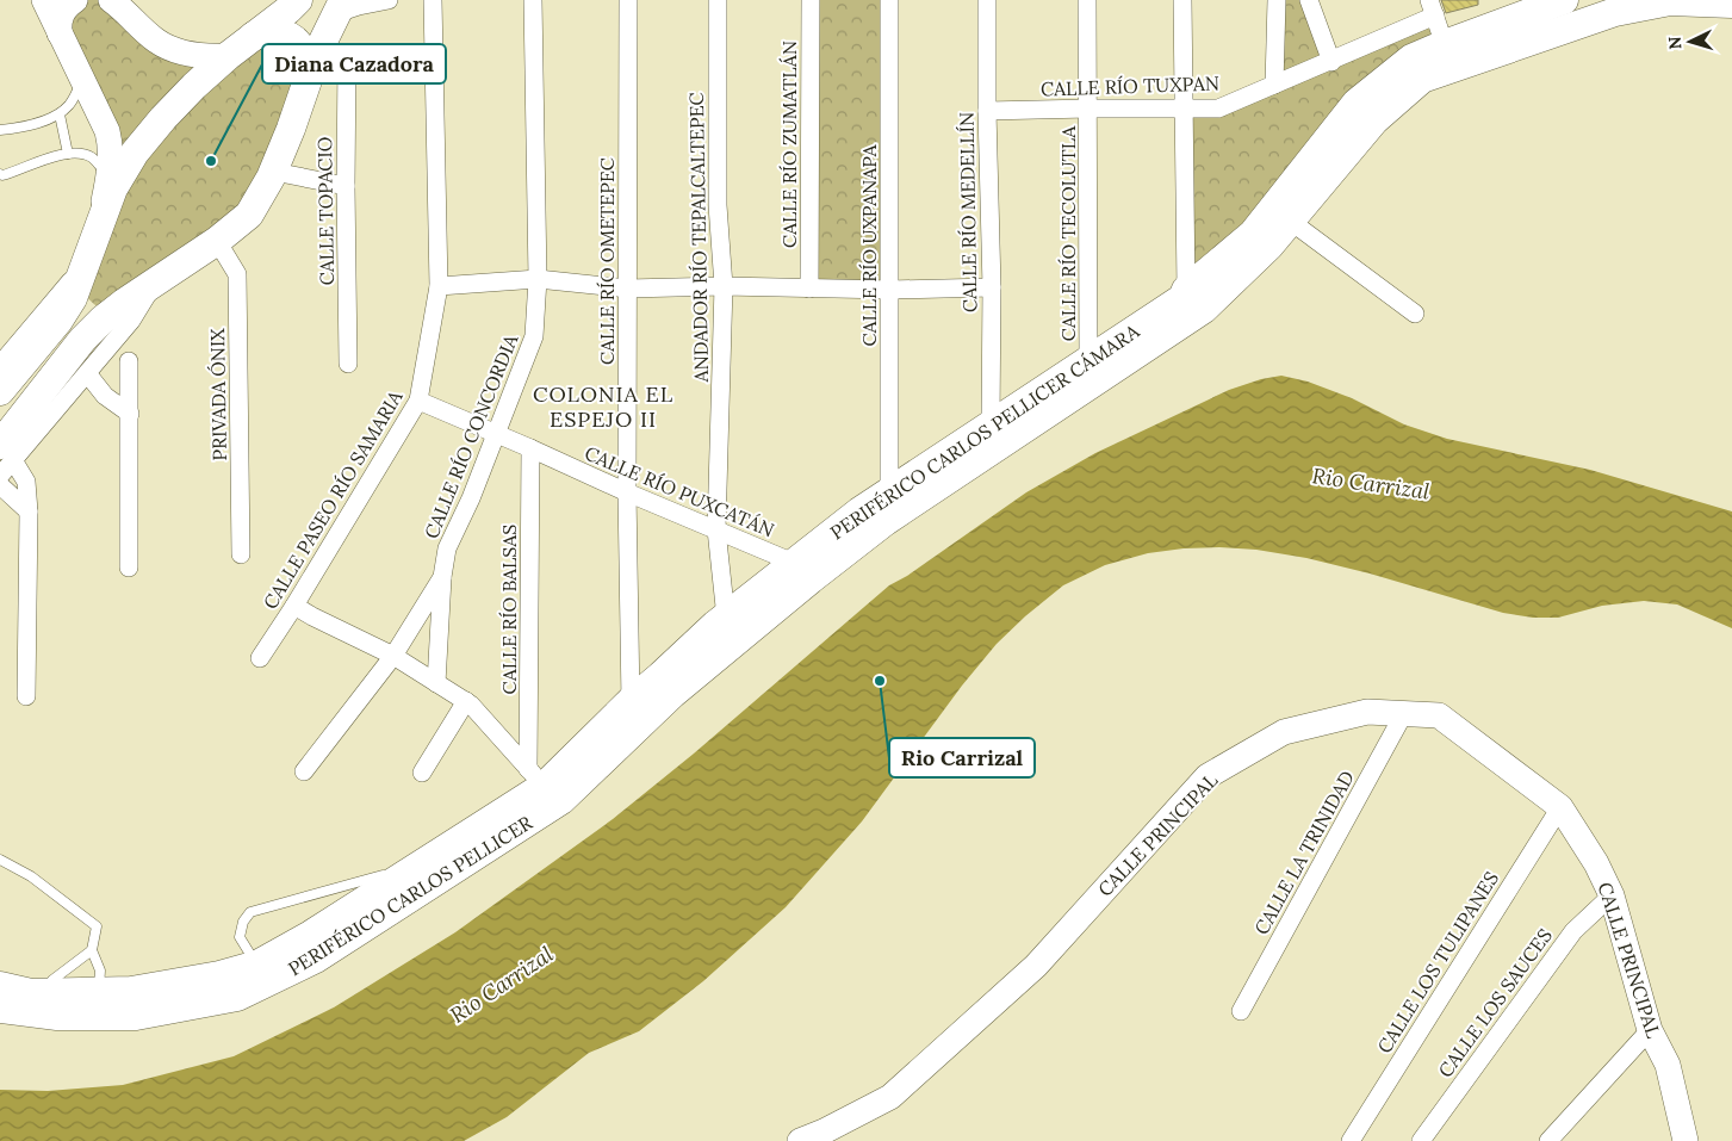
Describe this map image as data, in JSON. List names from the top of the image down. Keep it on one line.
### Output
{"streets":{"main road":["PERIFÉRICO CARLOS PELLICER CÁMARA","CALLE PRINCIPAL","PERIFÉRICO CARLOS PELLICER"],"street":["CALLE RÍO TUXPAN","CALLE RÍO ZUMATLÁN","CALLE TOPACIO","CALLE RÍO MEDELLÍN","CALLE RÍO TECOLUTLA","ANDADOR RÍO TEPALCALTEPEC","CALLE RÍO UXPANAPA","CALLE RÍO OMETEPEC","PRIVADA ÓNIX","CALLE RÍO CONCORDIA","CALLE RÍO PUXCATÁN","CALLE PASEO RÍO SAMARIA","CALLE RÍO BALSAS","CALLE LA TRINIDAD","CALLE LOS TULIPANES","CALLE LOS SAUCES"]},"crossings":[["CALLE RÍO TUXPAN","CALLE RÍO MEDELLÍN"],["CALLE RÍO TUXPAN","CALLE RÍO TECOLUTLA"],["CALLE RÍO MEDELLÍN","PERIFÉRICO CARLOS PELLICER CÁMARA"],["CALLE RÍO TECOLUTLA","PERIFÉRICO CARLOS PELLICER CÁMARA"],["ANDADOR RÍO TEPALCALTEPEC","PERIFÉRICO CARLOS PELLICER CÁMARA"],["ANDADOR RÍO TEPALCALTEPEC","CALLE RÍO PUXCATÁN"],["CALLE RÍO UXPANAPA","PERIFÉRICO CARLOS PELLICER CÁMARA"],["CALLE RÍO OMETEPEC","PERIFÉRICO CARLOS PELLICER CÁMARA"],["CALLE RÍO OMETEPEC","CALLE RÍO PUXCATÁN"],["PERIFÉRICO CARLOS PELLICER CÁMARA","CALLE RÍO PUXCATÁN"],["PERIFÉRICO CARLOS PELLICER CÁMARA","CALLE RÍO BALSAS"],["PERIFÉRICO CARLOS PELLICER CÁMARA","PERIFÉRICO CARLOS PELLICER"],["CALLE RÍO CONCORDIA","CALLE RÍO PUXCATÁN"],["CALLE RÍO PUXCATÁN","CALLE PASEO RÍO SAMARIA"],["CALLE RÍO PUXCATÁN","CALLE RÍO BALSAS"],["CALLE PRINCIPAL","CALLE LA TRINIDAD"],["CALLE PRINCIPAL","CALLE LOS TULIPANES"],["CALLE PRINCIPAL","CALLE LOS SAUCES"]],"districts":["COLONIA EL ESPEJO II"],"water":["Rio Carrizal"],"places":["Diana Cazadora","Rio Carrizal"],"north":"left"}
